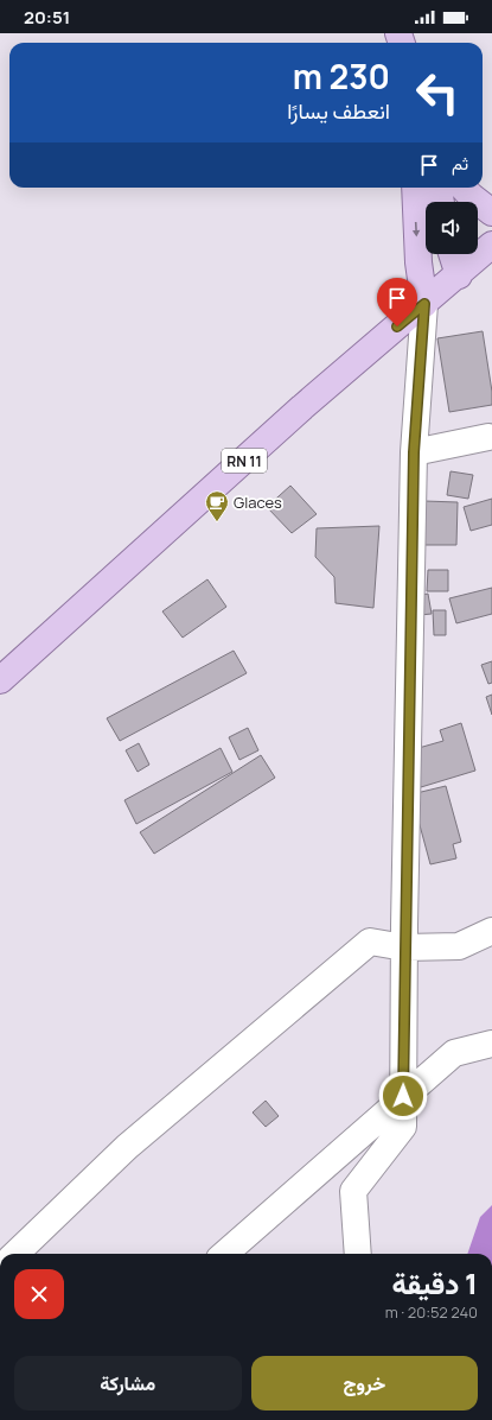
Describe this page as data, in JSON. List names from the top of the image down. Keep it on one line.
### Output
{"streets":{"main road":["RN 11"]},"places":{"cafe":["Glaces"]},"page":{"status":"20:51","turn":["230 m","انعطف يسارًا"],"then":"ثم","heading":["1 دقيقة","240 m · 20:52"],"buttons":["خروج","مشاركة"]}}
